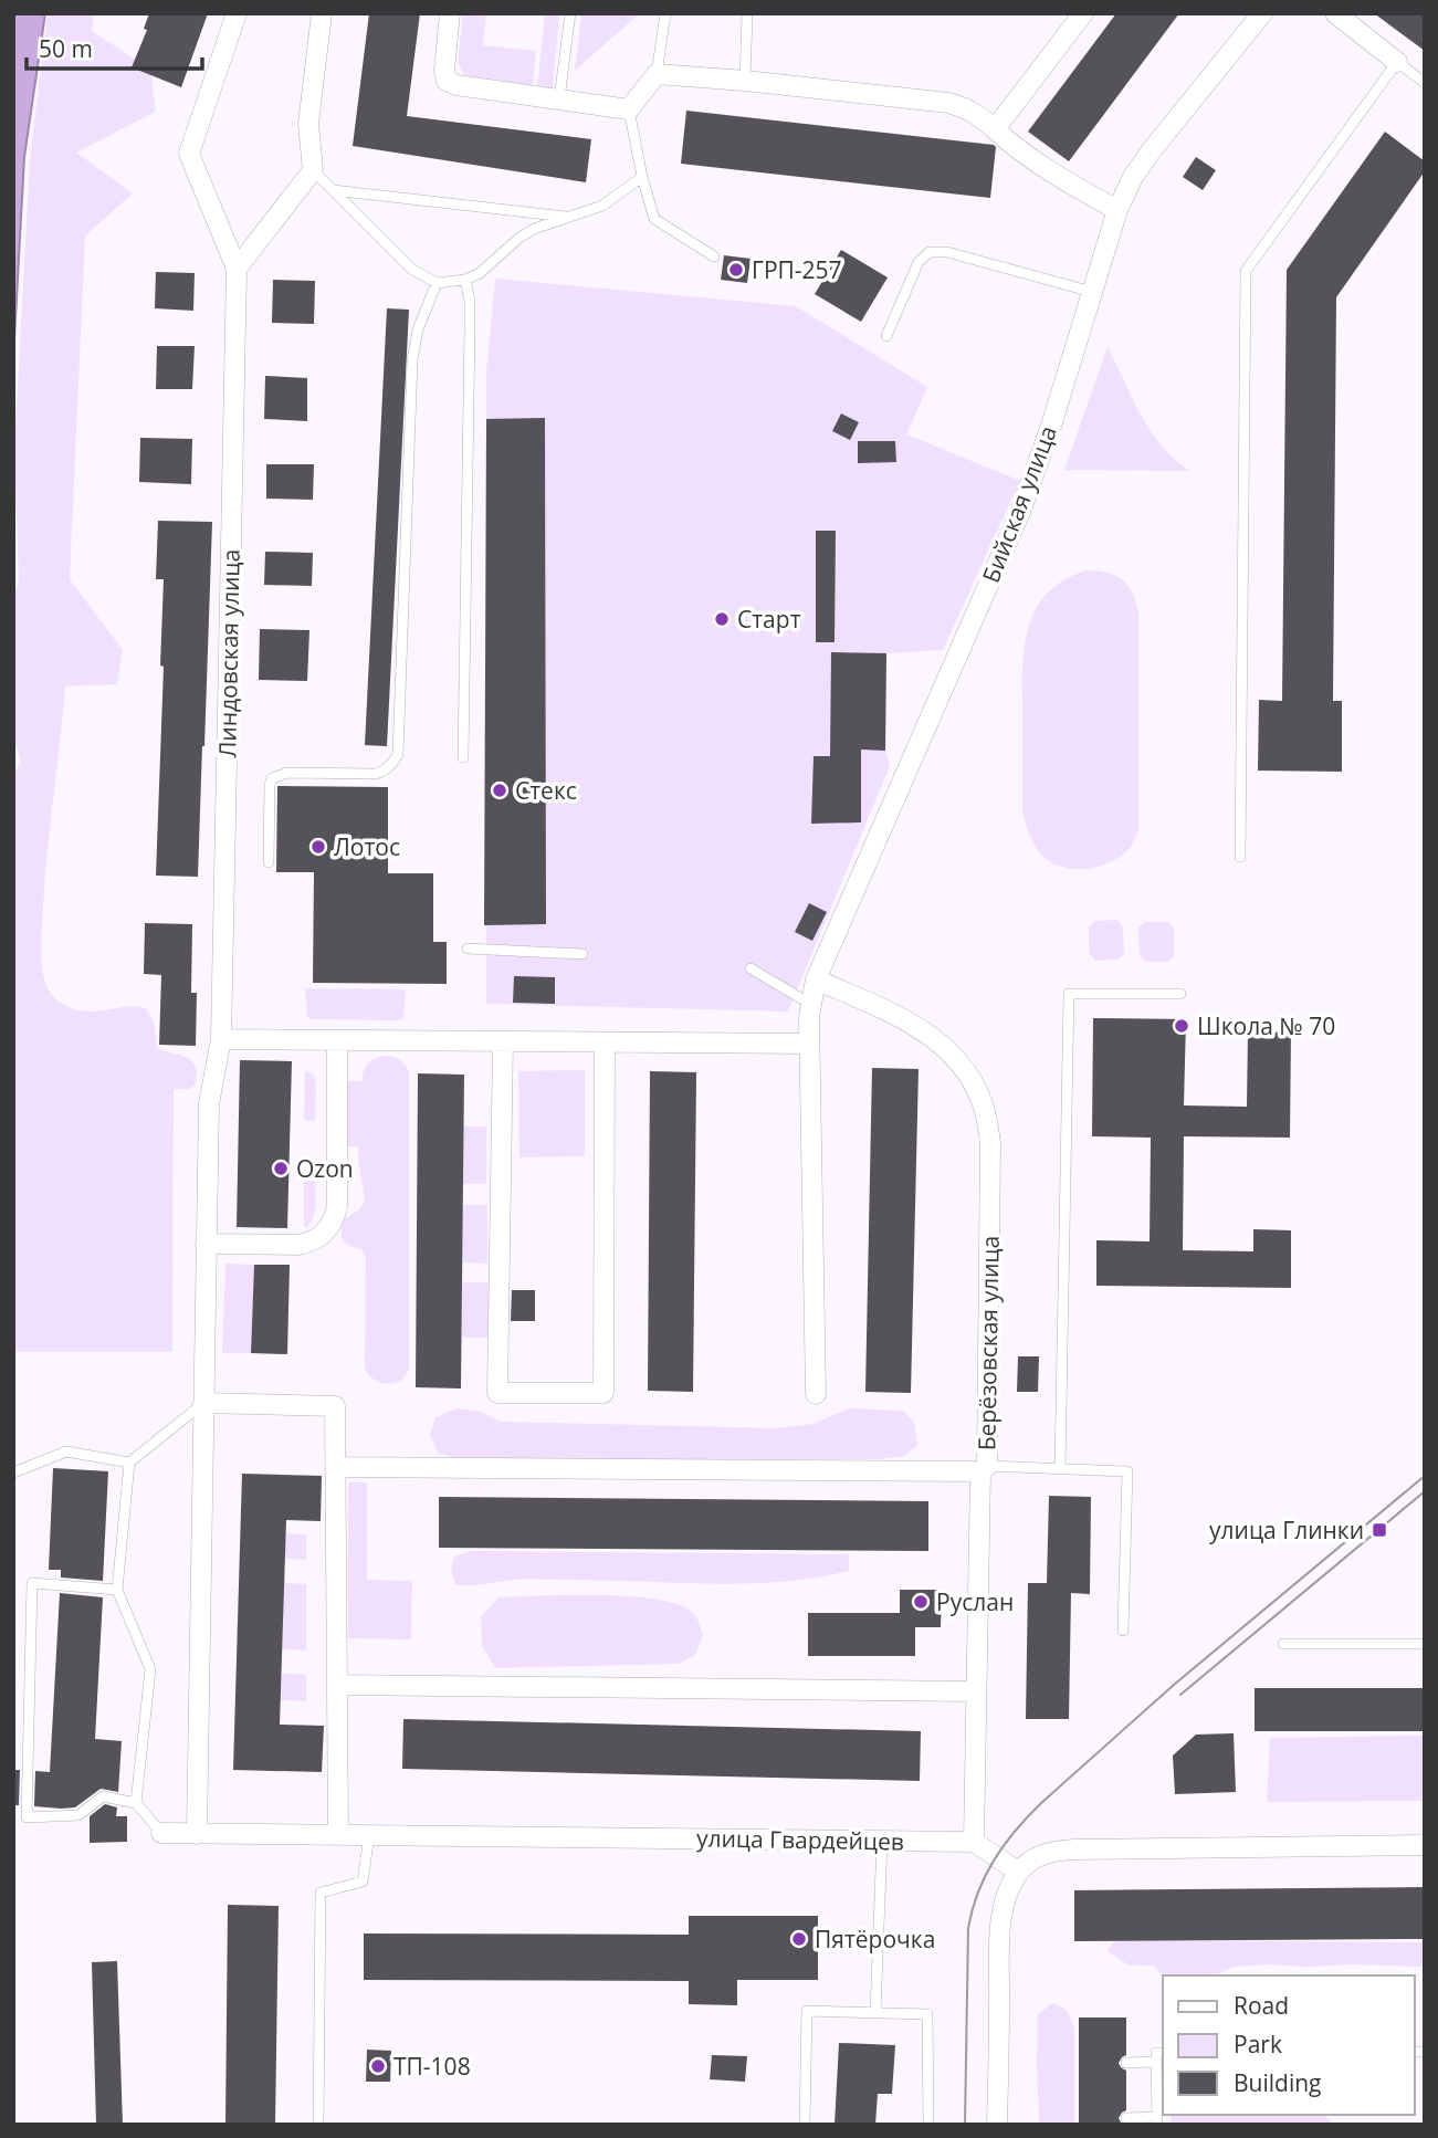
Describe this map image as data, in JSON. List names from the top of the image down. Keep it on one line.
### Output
{"streets":{"street":["Бийская улица","Линдовская улица","Берёзовская улица","улица Гвардейцев"]},"crossings":[["Бийская улица","Берёзовская улица"],["Линдовская улица","улица Гвардейцев"],["Берёзовская улица","улица Гвардейцев"]],"places":{"other":["ГРП-257","Старт","Стекс","Лотос","Школа № 70","Ozon","Руслан","Пятёрочка","ТП-108"],"transit":["улица Глинки"]},"legend":["Road","Park","Building"],"scale_bar":"50 m"}
